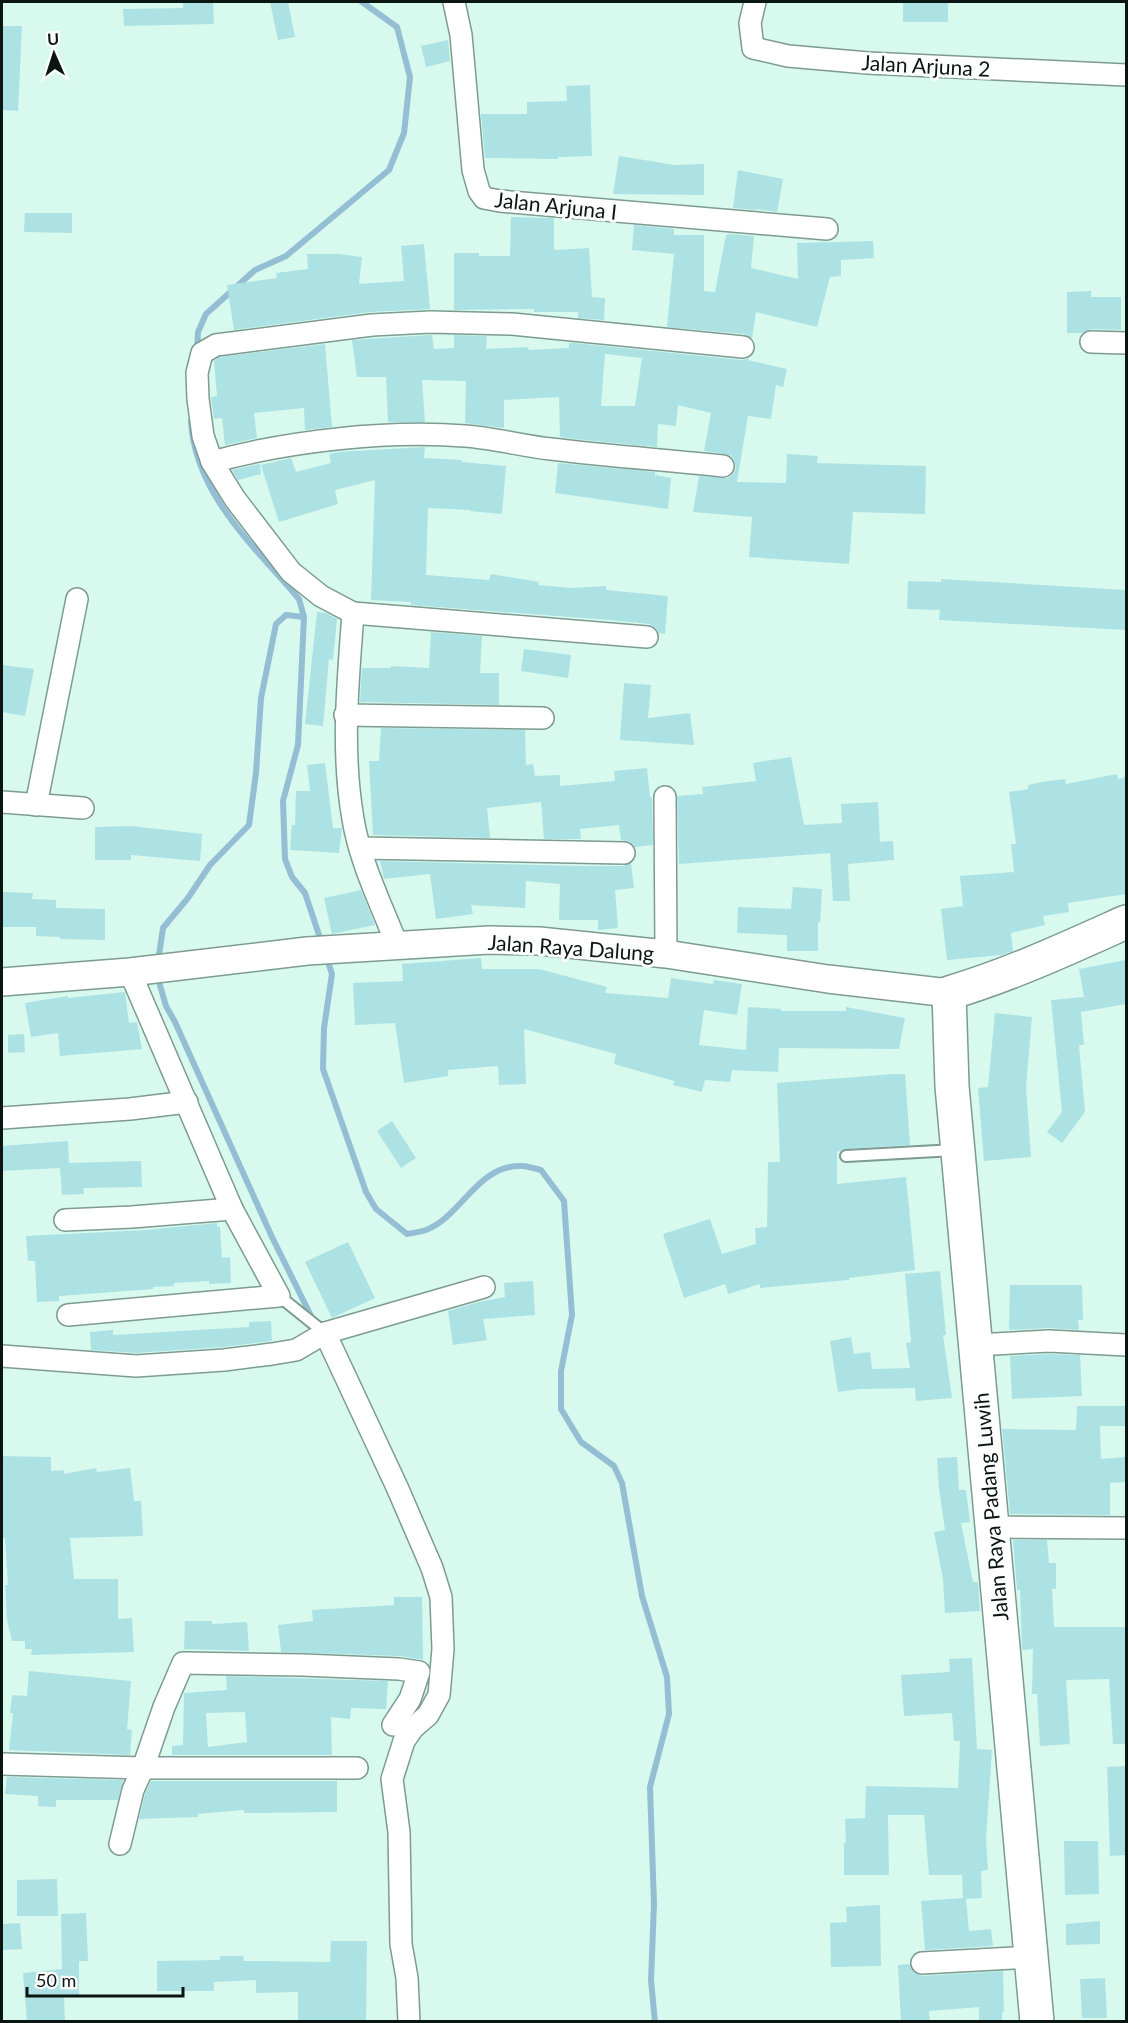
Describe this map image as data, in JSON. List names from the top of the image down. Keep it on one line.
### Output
{"streets":{"main road":["Jalan Raya Dalung","Jalan Raya Padang Luwih"],"street":["Jalan Arjuna 2","Jalan Arjuna I"]},"crossings":[["Jalan Raya Dalung","Jalan Raya Padang Luwih"]],"scale_bar":"50 m","north":"top"}
